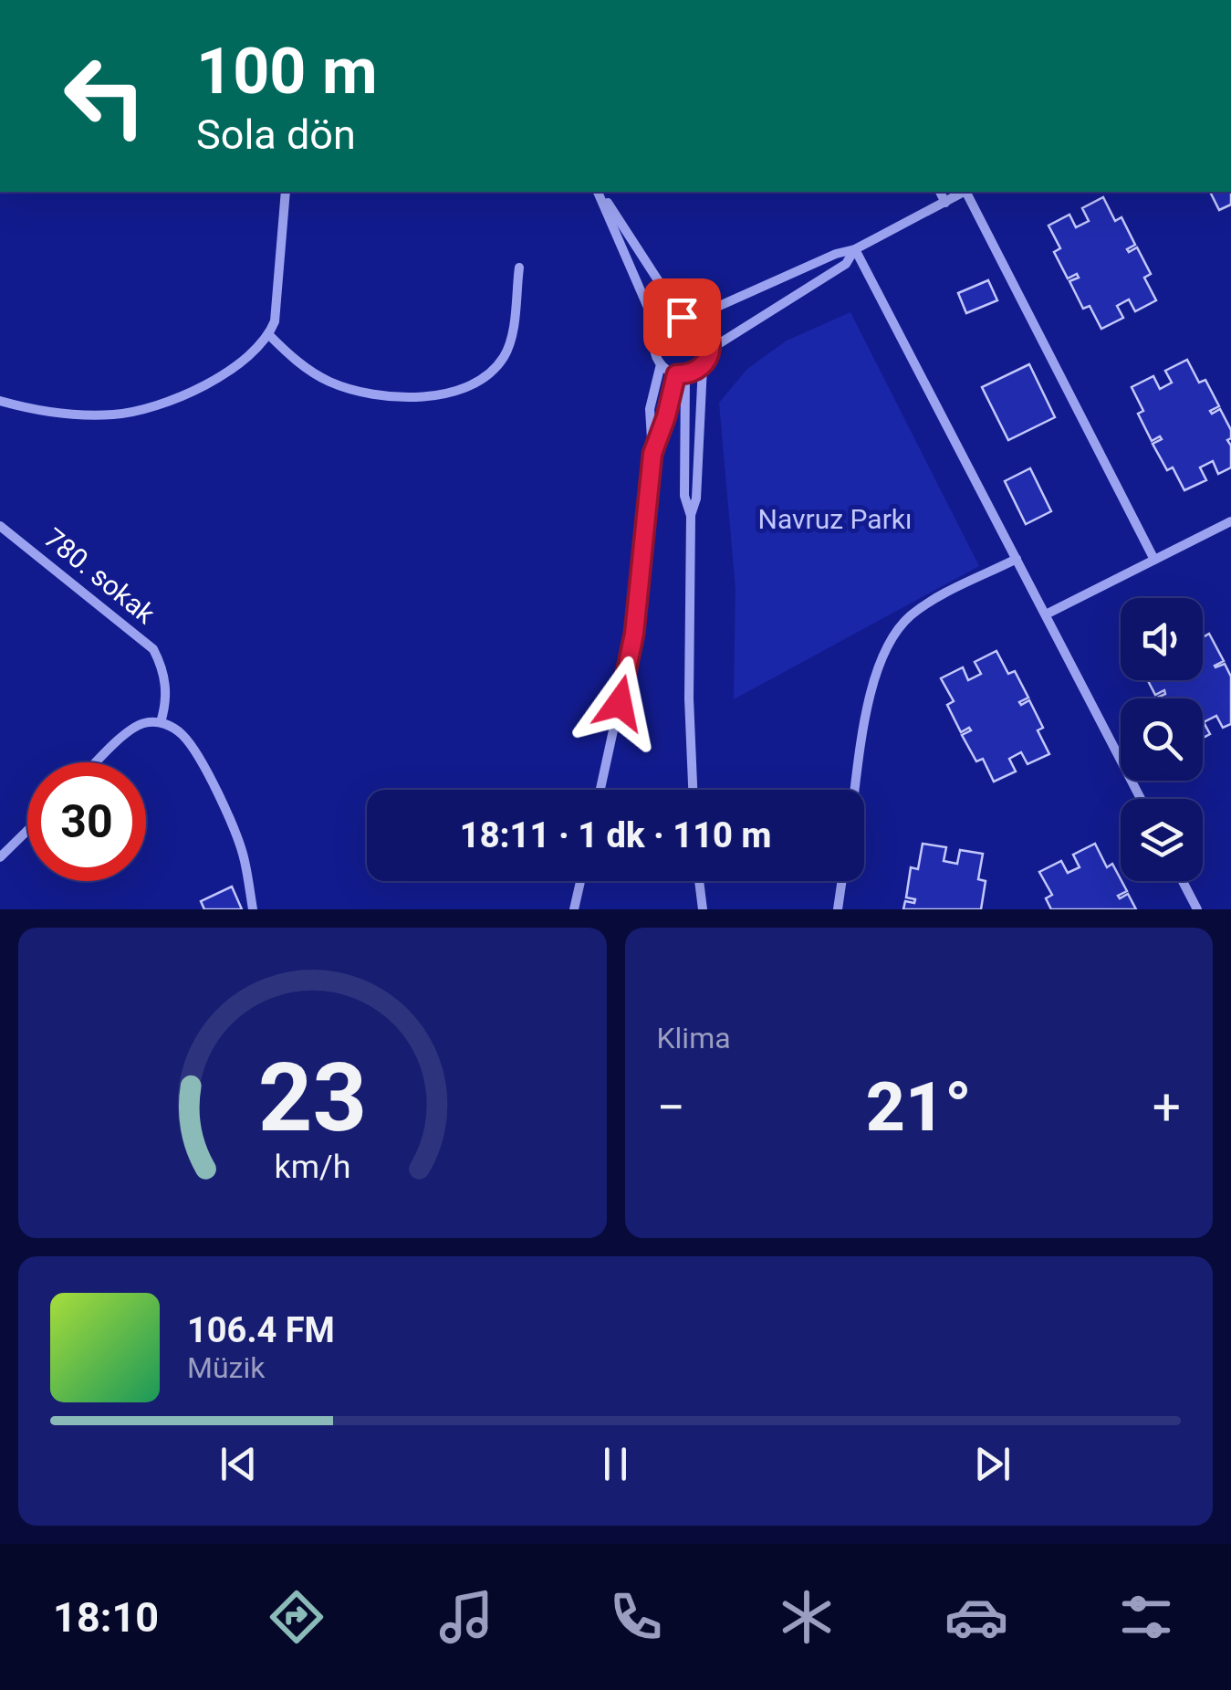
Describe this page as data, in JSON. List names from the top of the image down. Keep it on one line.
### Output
{"streets":{"street":["780. sokak"]},"parks":["Navruz Parkı"],"page":{"turn":["100 m","Sola dön"],"limit":"30","trip":"18:11 · 1 dk · 110 m","tile":"Klima","heat":["−","21°","+"],"song":["106.4 FM","Müzik"],"tabs":"18:10","gauge":["23","km/h"]}}
